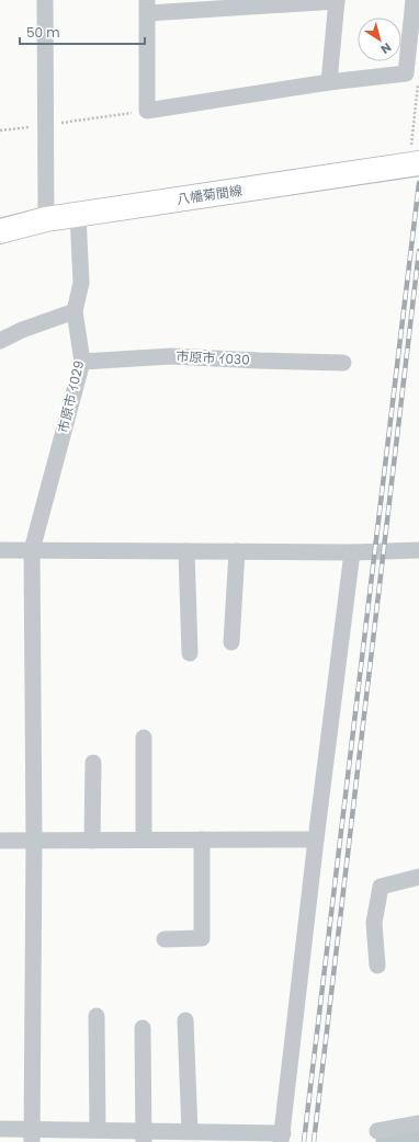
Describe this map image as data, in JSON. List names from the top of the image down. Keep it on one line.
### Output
{"streets":{"main road":["八幡菊間線"],"street":["市原市 ｲ030","市原市 ｲ029"]},"crossings":[["八幡菊間線","市原市 ｲ029"],["市原市 ｲ030","市原市 ｲ029"]],"scale_bar":"50 m","north":"bottom right"}
